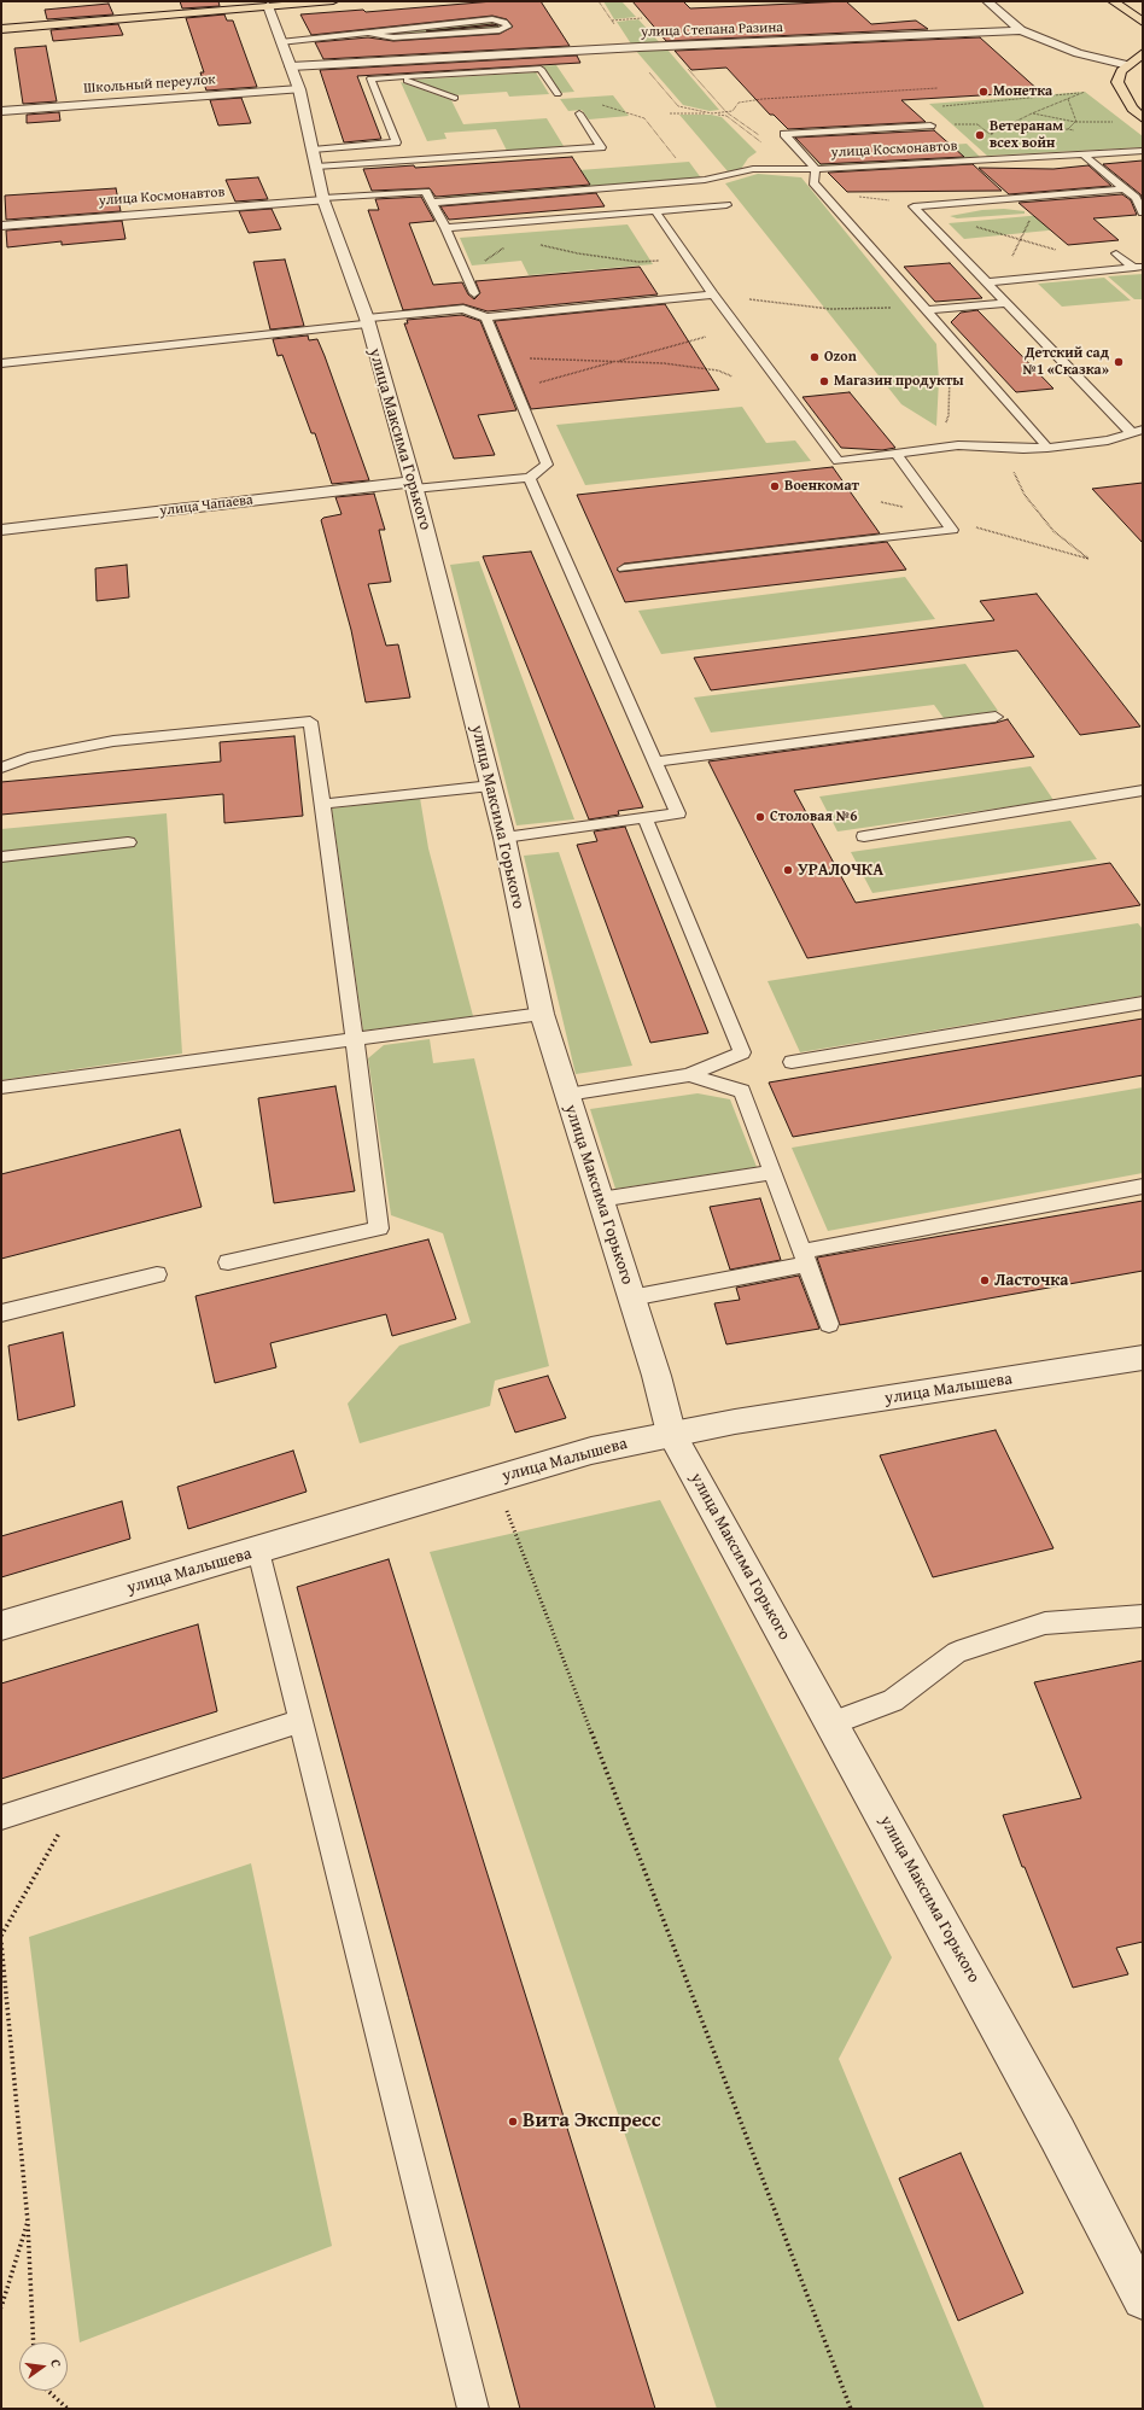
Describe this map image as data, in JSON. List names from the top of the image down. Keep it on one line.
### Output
{"streets":{"street":["улица Степана Разина","Школьный переулок","улица Космонавтов","улица Максима Горького","улица Чапаева","улица Малышева"]},"crossings":[["улица Степана Разина","улица Максима Горького"],["Школьный переулок","улица Максима Горького"],["улица Космонавтов","улица Максима Горького"],["улица Максима Горького","улица Чапаева"],["улица Максима Горького","улица Малышева"]],"places":["Монетка","Ветеранам всех войн","Ozon","Детский сад №1 «Сказка»","Магазин продукты","Военкомат","Столовая №6","УРАЛОЧКА","Ласточка","Вита Экспресс"],"north":"right"}
